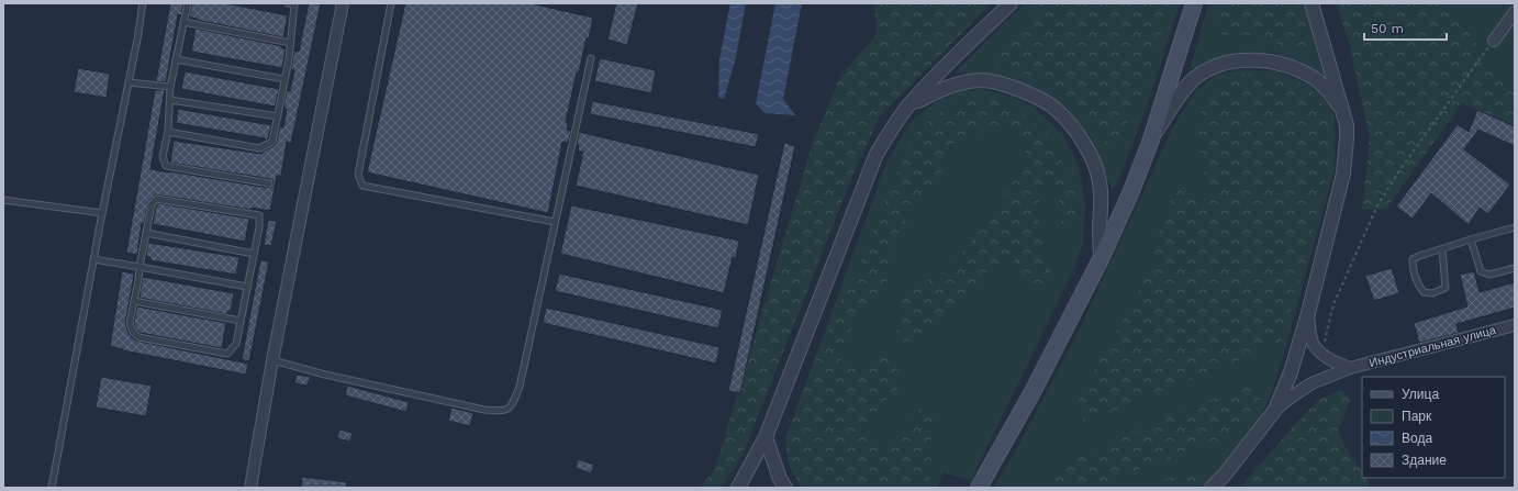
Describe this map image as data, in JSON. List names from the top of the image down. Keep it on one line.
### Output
{"streets":{"street":["Индустриальная улица"]},"legend":["Улица","Парк","Вода","Здание"],"scale_bar":"50 m"}
